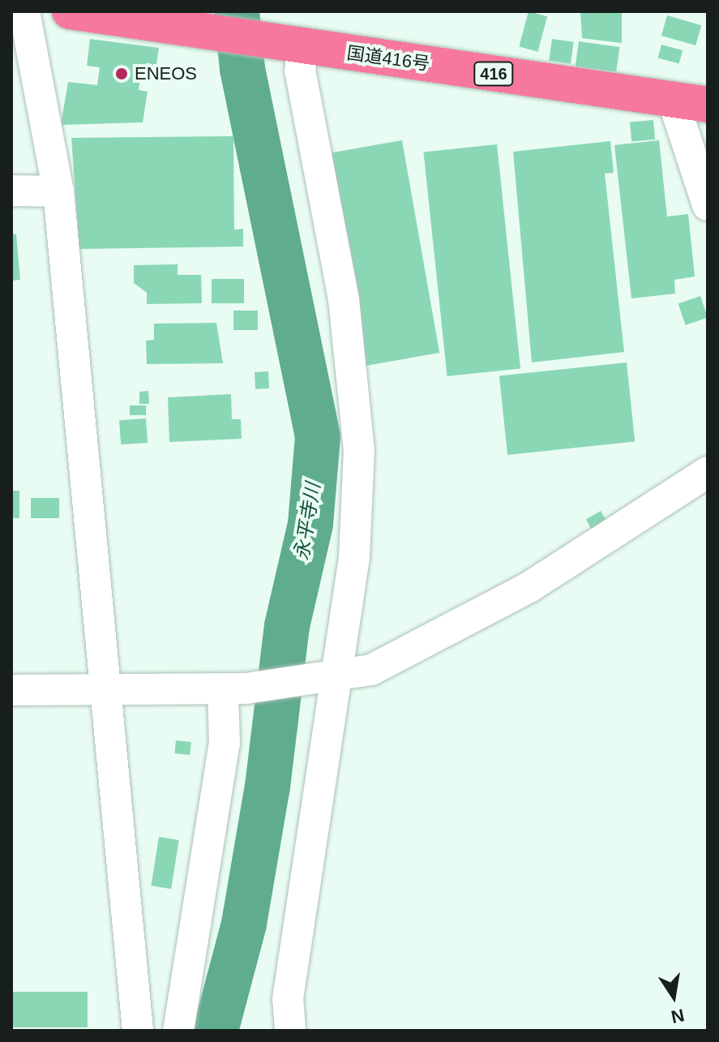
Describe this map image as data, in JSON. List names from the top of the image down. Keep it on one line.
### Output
{"streets":{"highway":["国道416号","416"]},"water":["永平寺川"],"places":["ENEOS"],"north":"bottom"}
